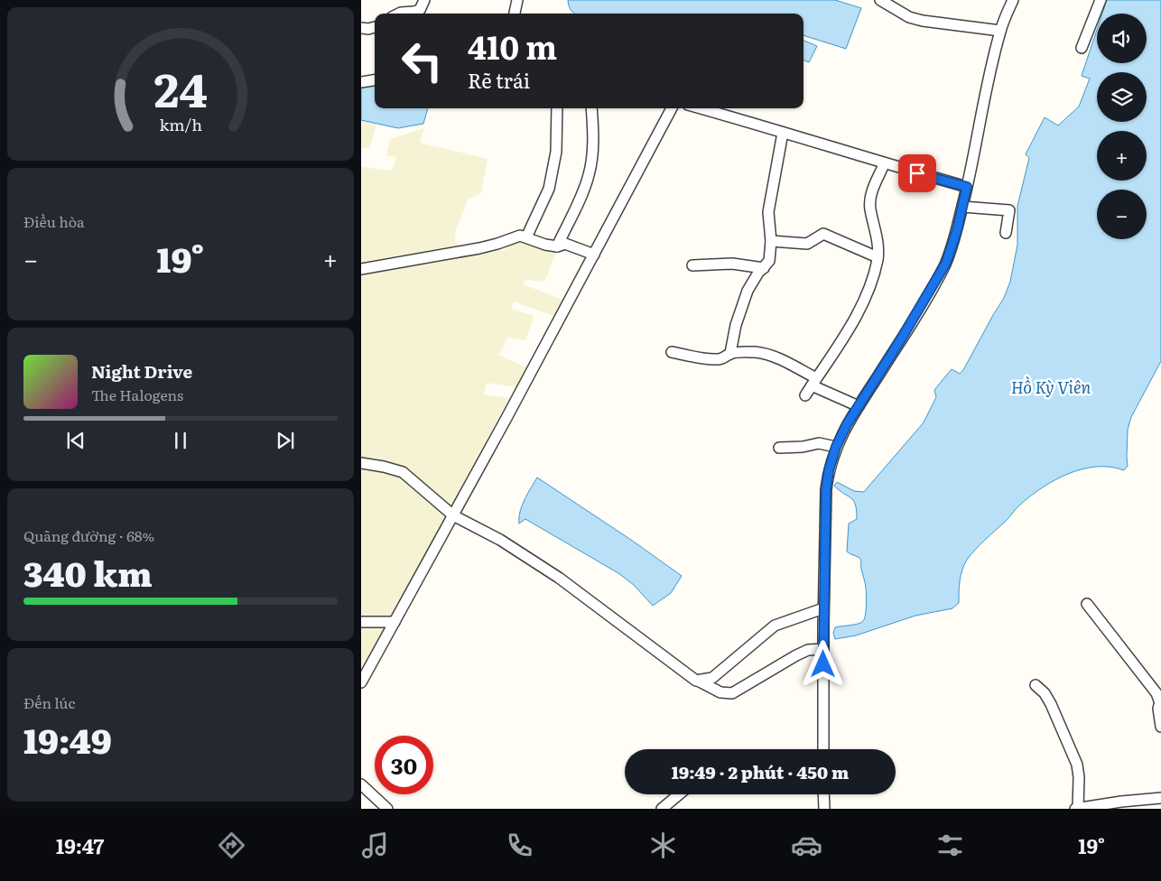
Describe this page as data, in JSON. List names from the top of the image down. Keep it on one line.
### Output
{"water":["Hồ Kỳ Viên"],"page":{"map_buttons":["+","−"],"turn":["410 m","Rẽ trái"],"tile":["Điều hòa",["Quãng đường · 68%","340 km"],["Đến lúc","19:49"]],"heat":["−","19°","+"],"song":["Night Drive","The Halogens"],"limit":"30","trip":"19:49 · 2 phút · 450 m","tabs":["19:47","19°"],"gauge":["24","km/h"]}}
